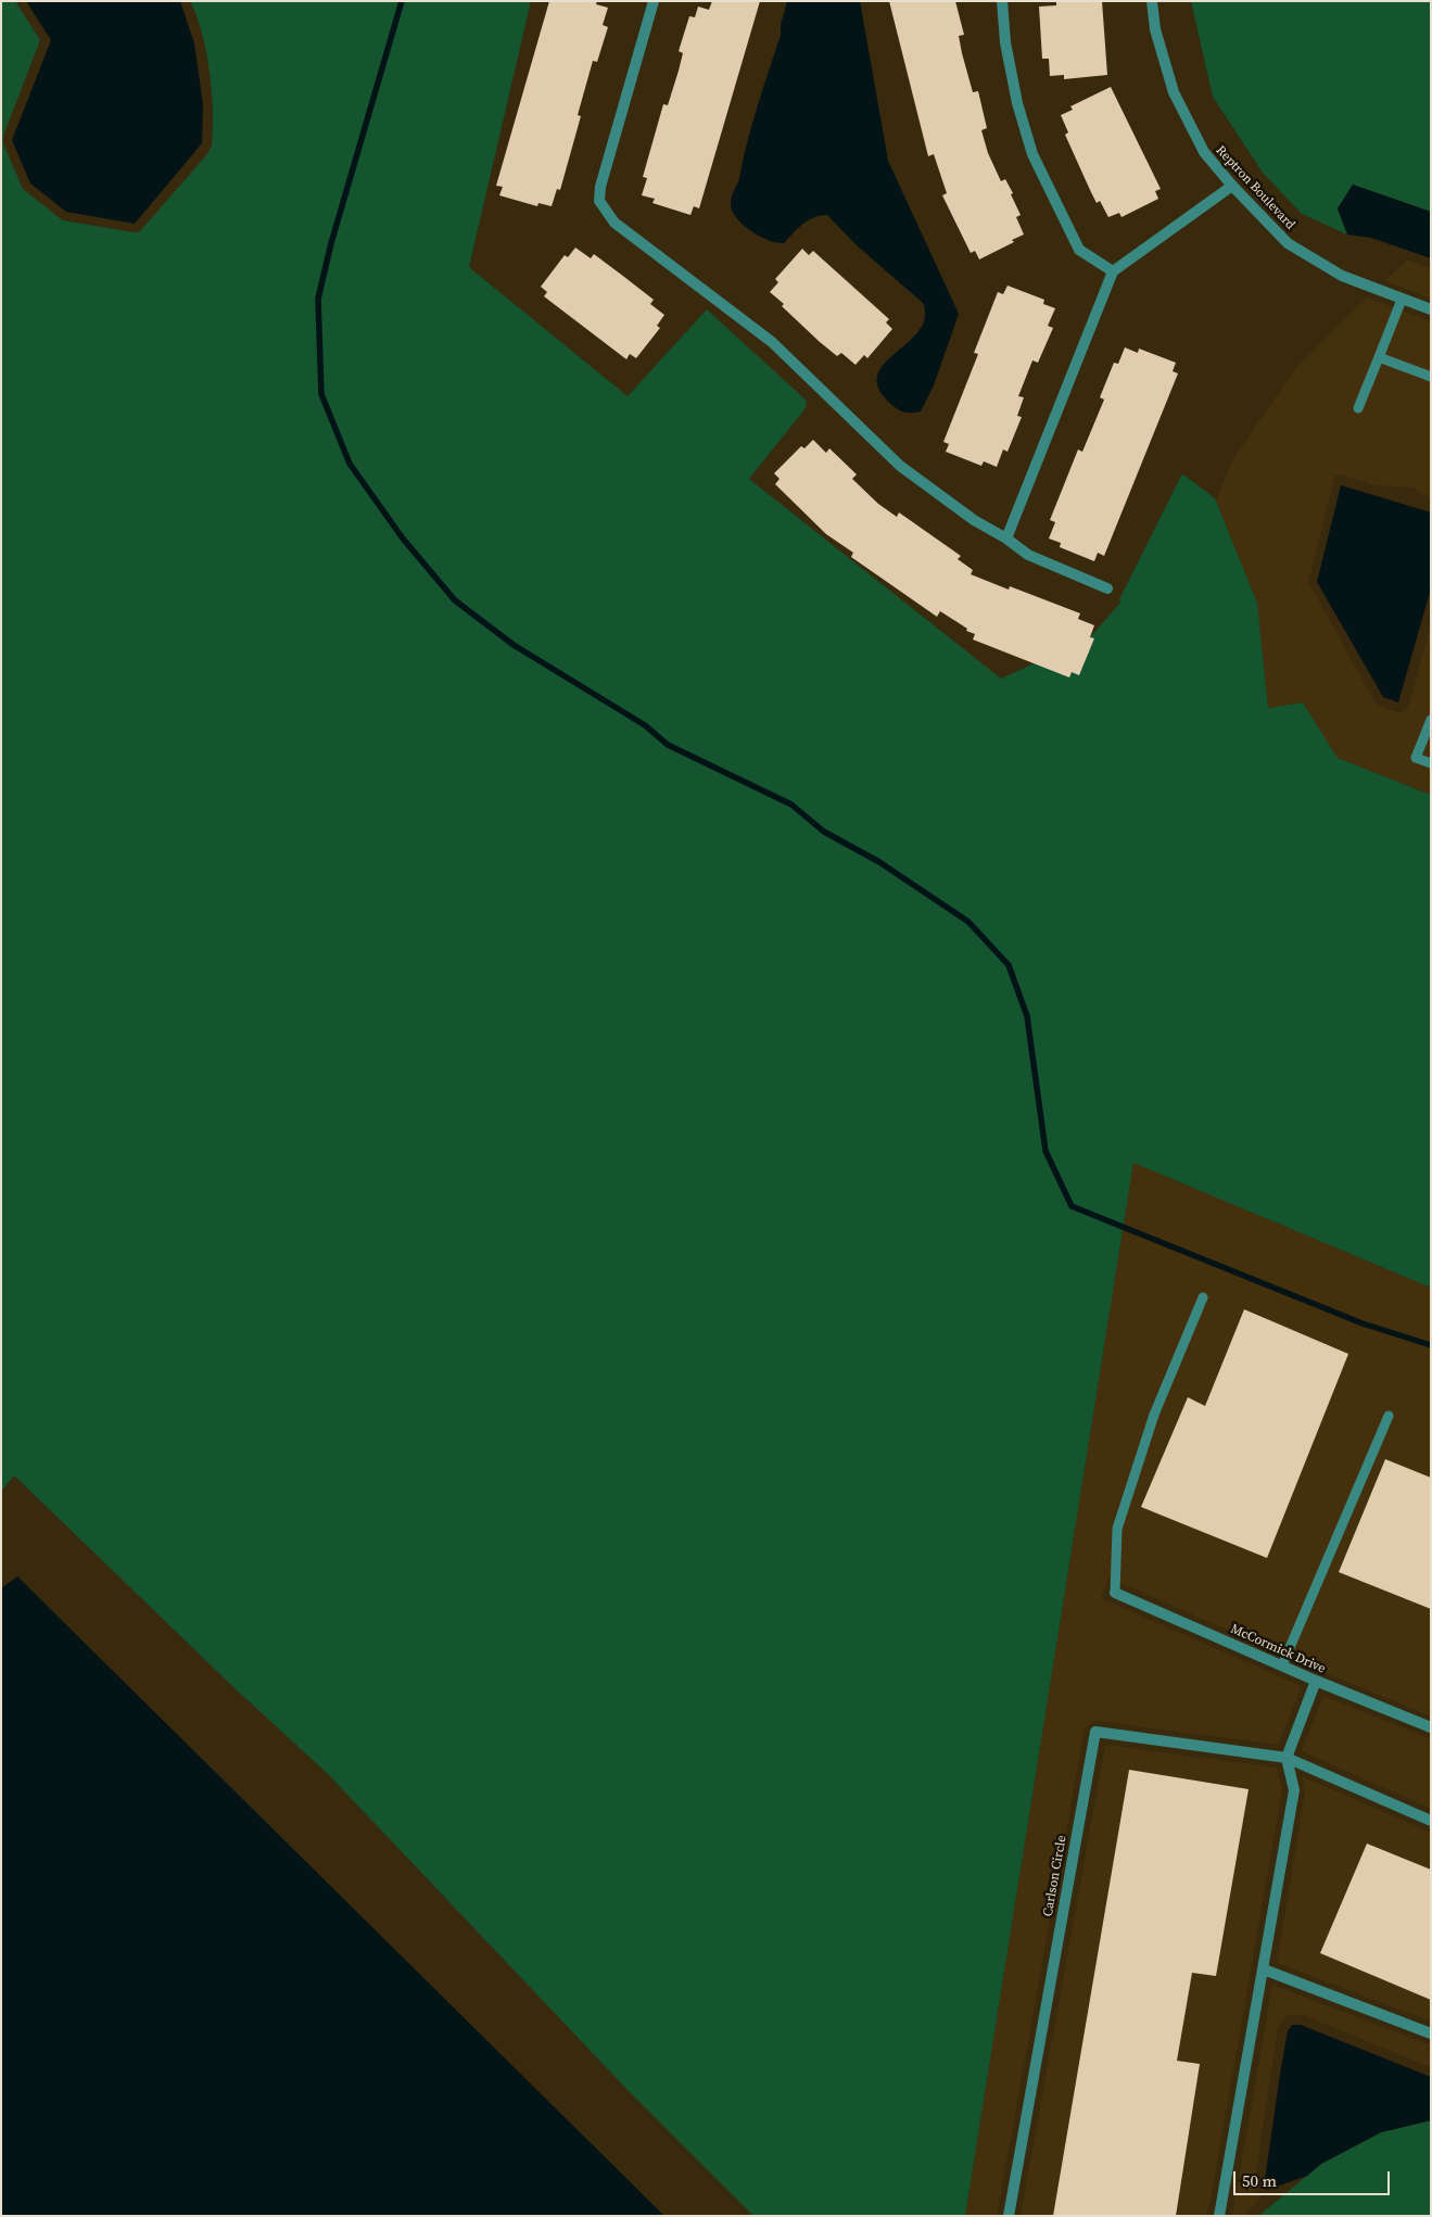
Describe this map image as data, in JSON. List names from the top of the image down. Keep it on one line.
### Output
{"streets":{"street":["Reptron Boulevard","McCormick Drive","Carlson Circle"]},"scale_bar":"50 m"}
